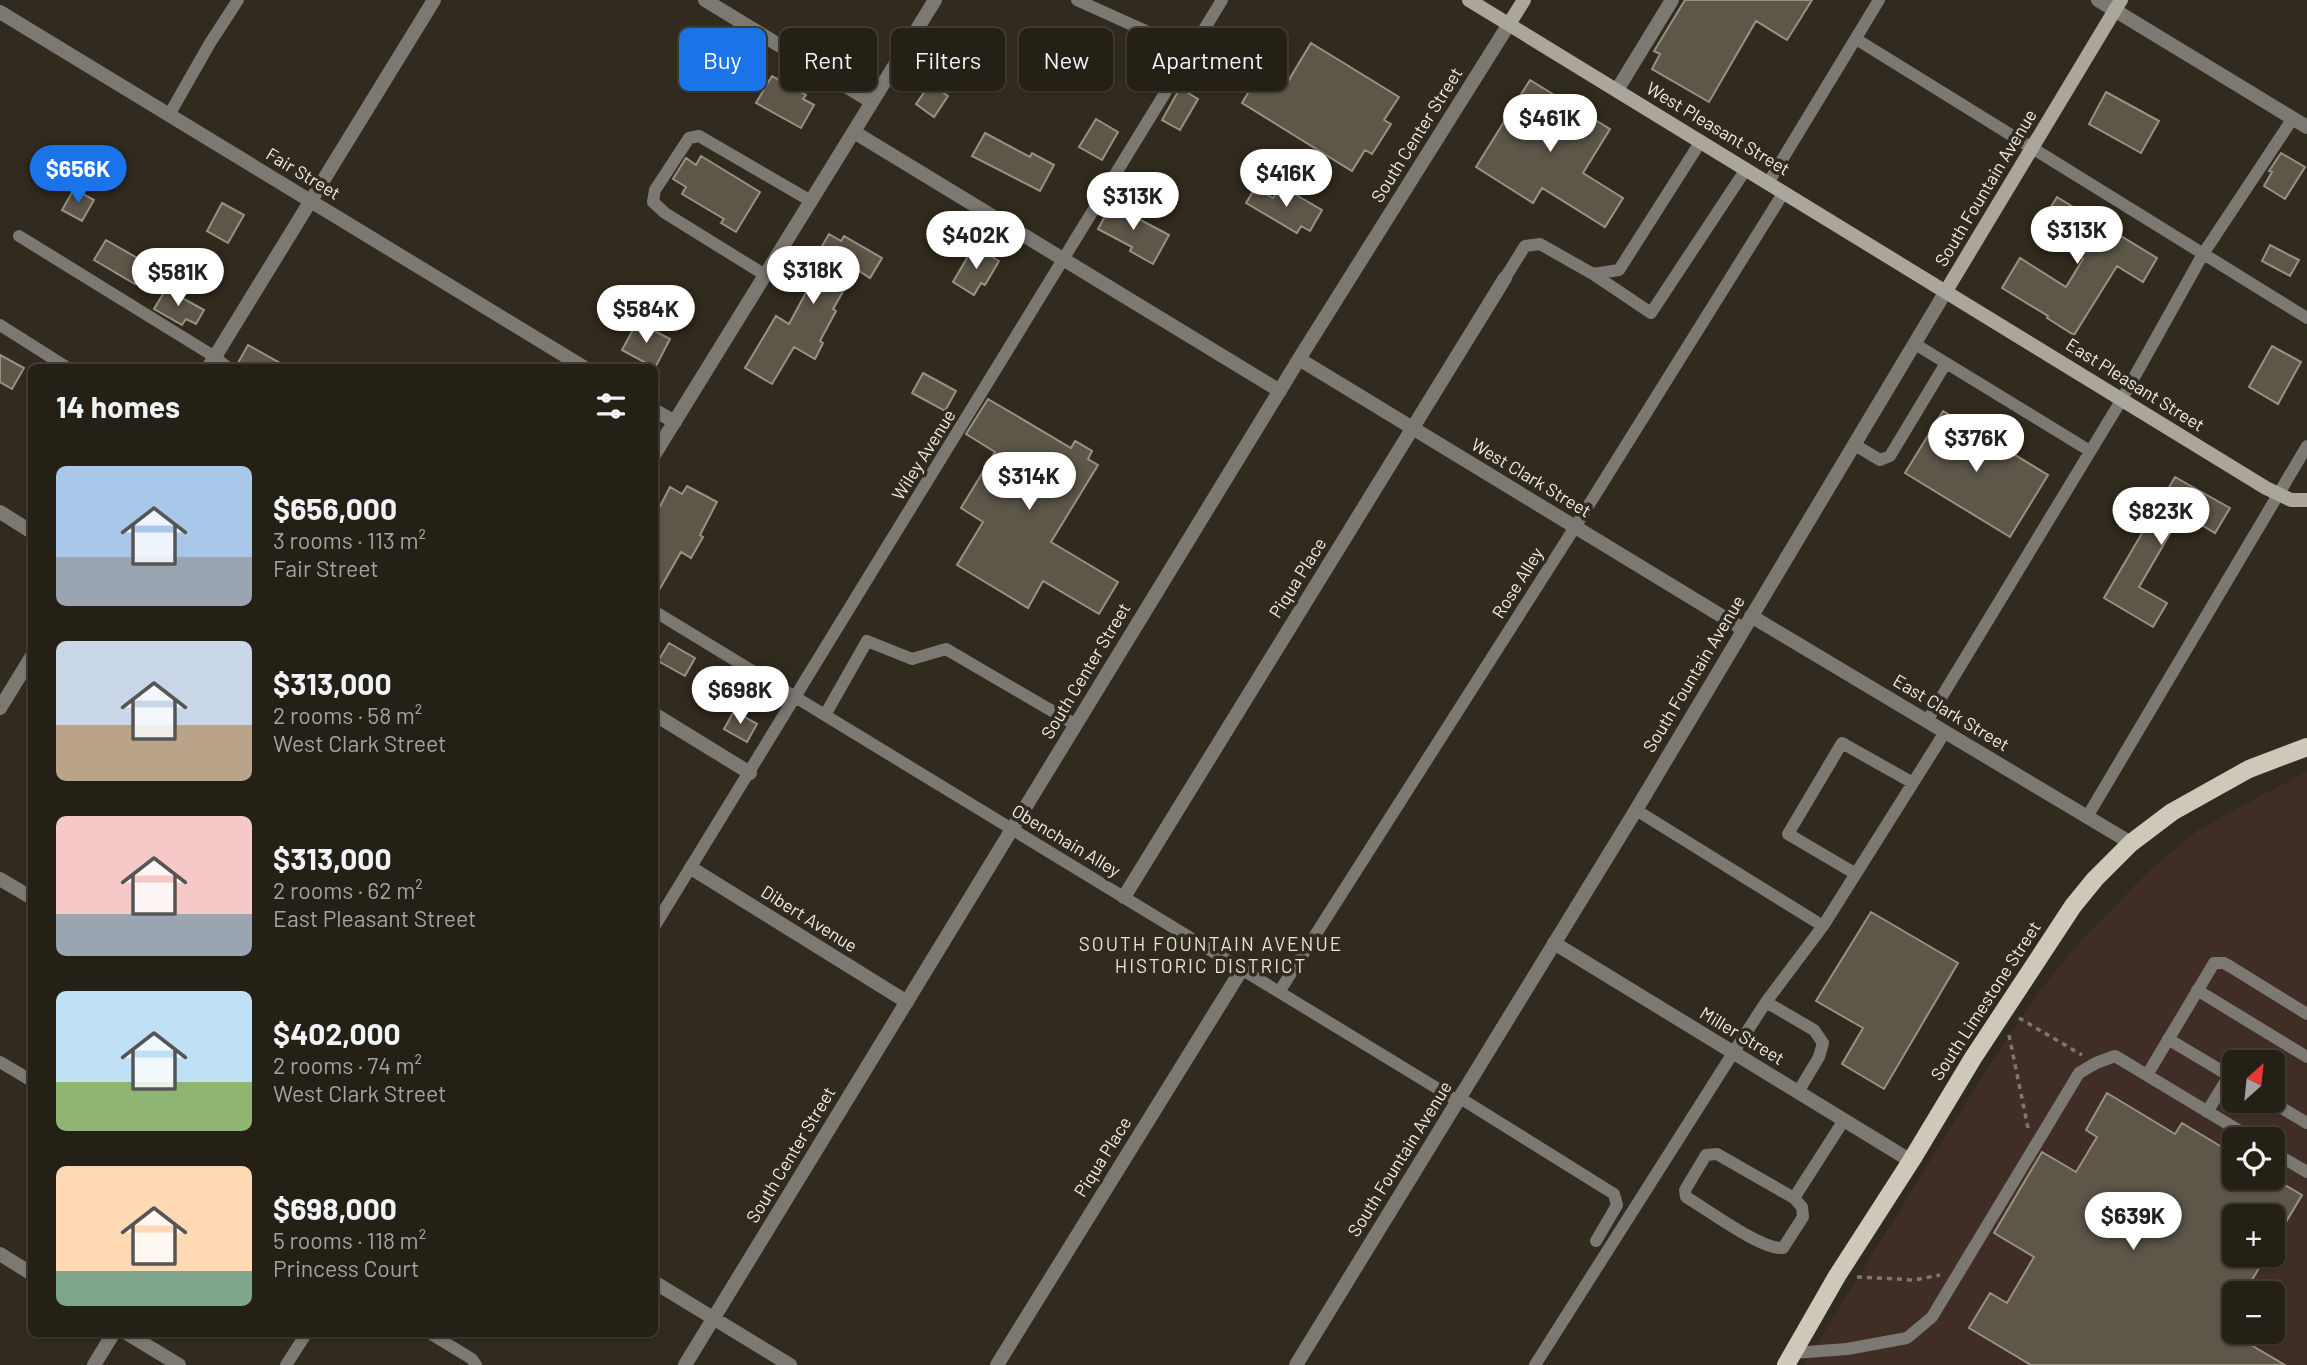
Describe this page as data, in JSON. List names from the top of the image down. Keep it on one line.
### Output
{"streets":{"main road":["South Limestone Street"],"street":["West Pleasant Street","South Center Street","Fair Street","South Fountain Avenue","East Pleasant Street","West Clark Street","Piqua Place","East Clark Street","Dibert Avenue","Miller Street"],"lane":["Wiley Avenue","Rose Alley","Obenchain Alley"]},"crossings":[["West Pleasant Street","South Center Street"],["West Pleasant Street","South Fountain Avenue"],["West Pleasant Street","East Pleasant Street"],["West Pleasant Street","Rose Alley"],["South Center Street","West Clark Street"],["South Center Street","Obenchain Alley"],["South Center Street","Dibert Avenue"],["South Fountain Avenue","East Pleasant Street"],["South Fountain Avenue","West Clark Street"],["South Fountain Avenue","East Clark Street"],["South Fountain Avenue","Obenchain Alley"],["South Fountain Avenue","Miller Street"],["Wiley Avenue","Obenchain Alley"],["Wiley Avenue","Dibert Avenue"],["West Clark Street","Piqua Place"],["West Clark Street","Rose Alley"],["West Clark Street","East Clark Street"],["Piqua Place","Obenchain Alley"],["Rose Alley","Obenchain Alley"],["East Clark Street","South Limestone Street"],["South Limestone Street","Miller Street"]],"districts":["SOUTH FOUNTAIN AVENUE HISTORIC DISTRICT"],"north":"top right","page":{"chip":["Buy","Rent","Filters","New","Apartment"],"price":["$461K","$656K","$416K","$313K","$313K","$402K","$318K","$581K","$584K","$376K","$314K","$823K","$698K","$639K"],"heading":"14 homes","list":[{"name":"$656,000","note":"3 rooms · 113 m² · Fair Street"},{"name":"$313,000","note":"2 rooms · 58 m² · West Clark Street"},{"name":"$313,000","note":"2 rooms · 62 m² · East Pleasant Street"},{"name":"$402,000","note":"2 rooms · 74 m² · West Clark Street"},{"name":"$698,000","note":"5 rooms · 118 m² · Princess Court"}],"map_buttons":["+","−"]}}
